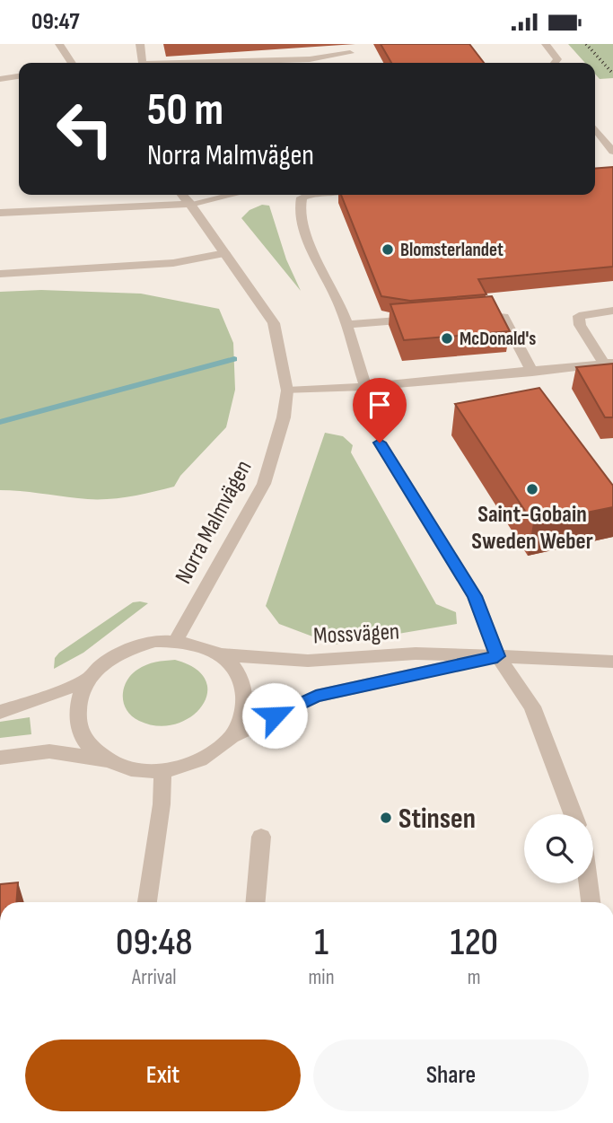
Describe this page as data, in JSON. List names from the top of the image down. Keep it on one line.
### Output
{"streets":{"street":["Norra Malmvägen","Mossvägen"]},"crossings":[["Norra Malmvägen","Mossvägen"]],"places":["Blomsterlandet","McDonald's","Saint-Gobain Sweden Weber","Stinsen"],"page":{"status":"09:47","turn":["50 m","Norra Malmvägen"],"eta":["09:48","Arrival","1","min","120","m"],"buttons":["Exit","Share"]}}
